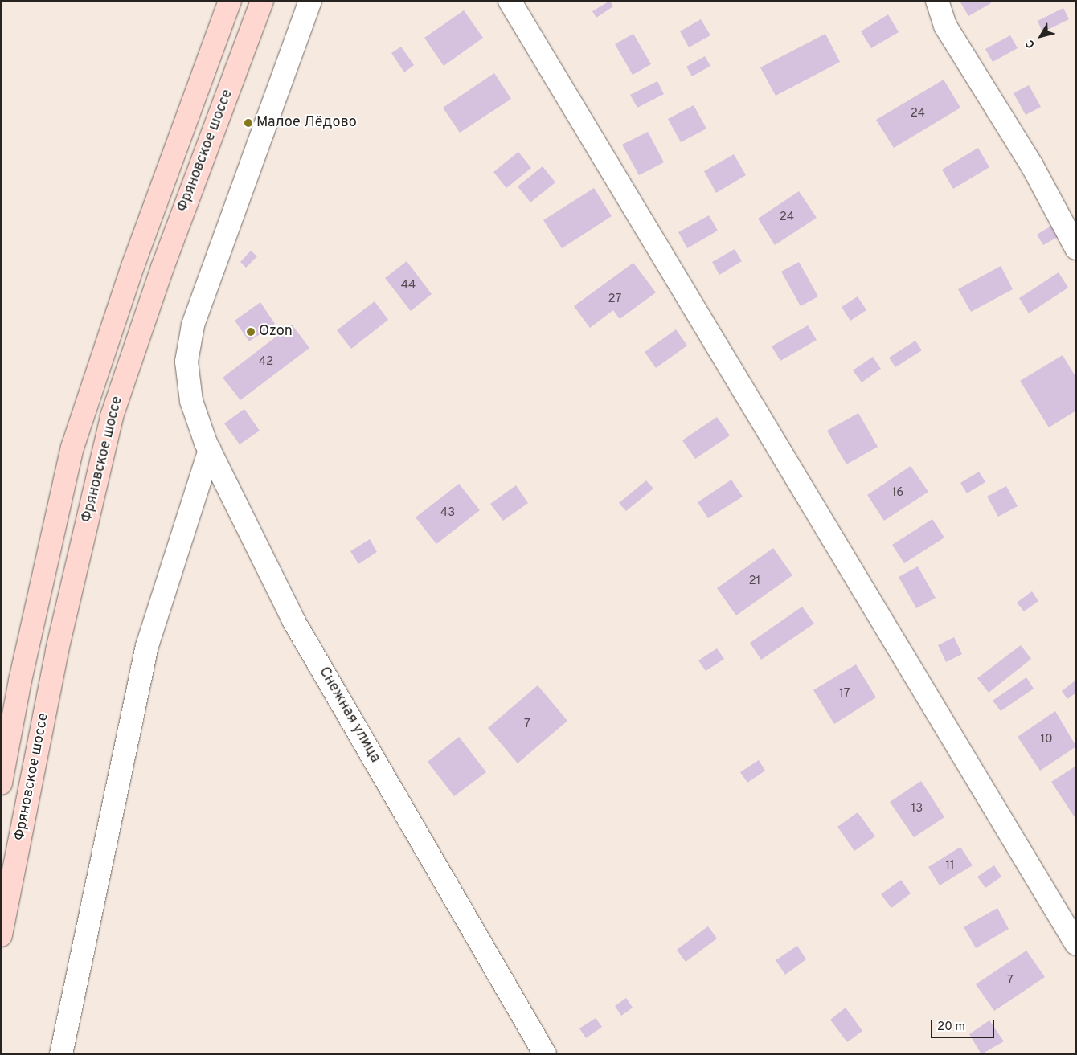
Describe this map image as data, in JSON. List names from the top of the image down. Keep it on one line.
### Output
{"streets":{"main road":["Фряновское шоссе"],"street":["Снежная улица"]},"places":["Малое Лёдово","Ozon"],"house_numbers":["24","24","44","27","42","16","43","21","17","7","10","13","11","7"],"scale_bar":"20 m","north":"bottom left"}
